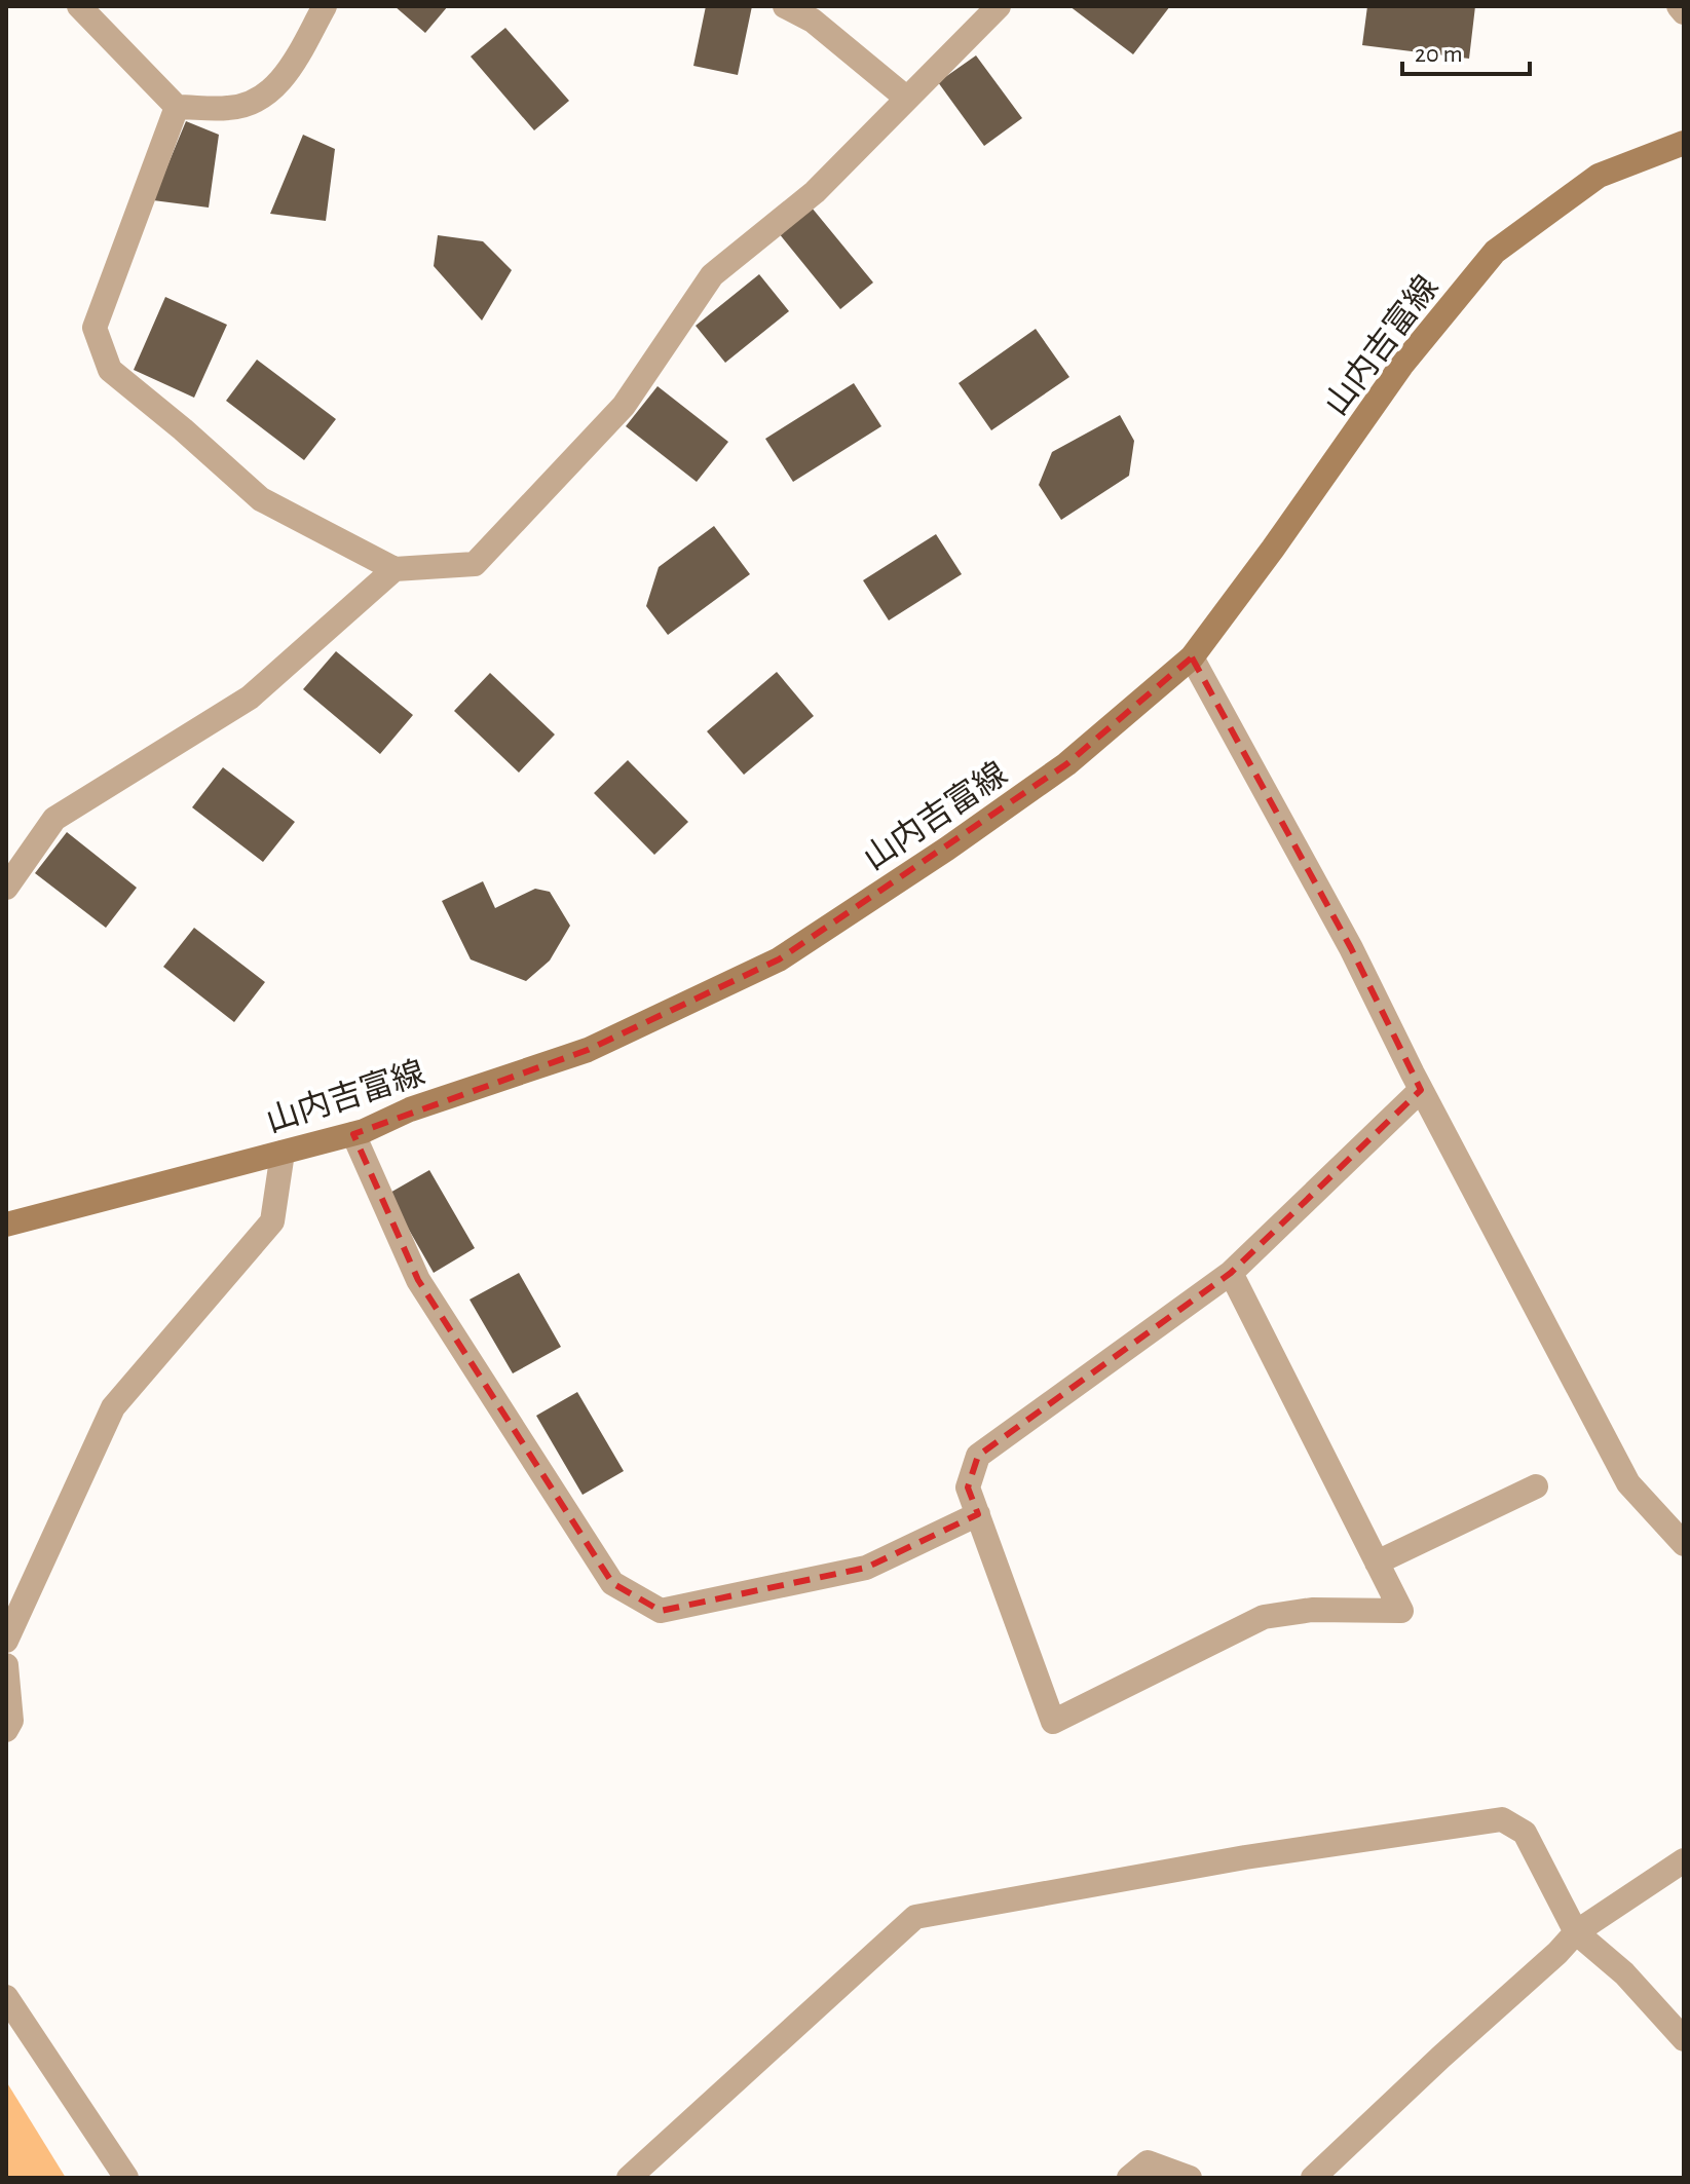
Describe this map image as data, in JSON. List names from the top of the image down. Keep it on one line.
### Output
{"streets":{"main road":["山内吉富線"]},"scale_bar":"20 m"}
